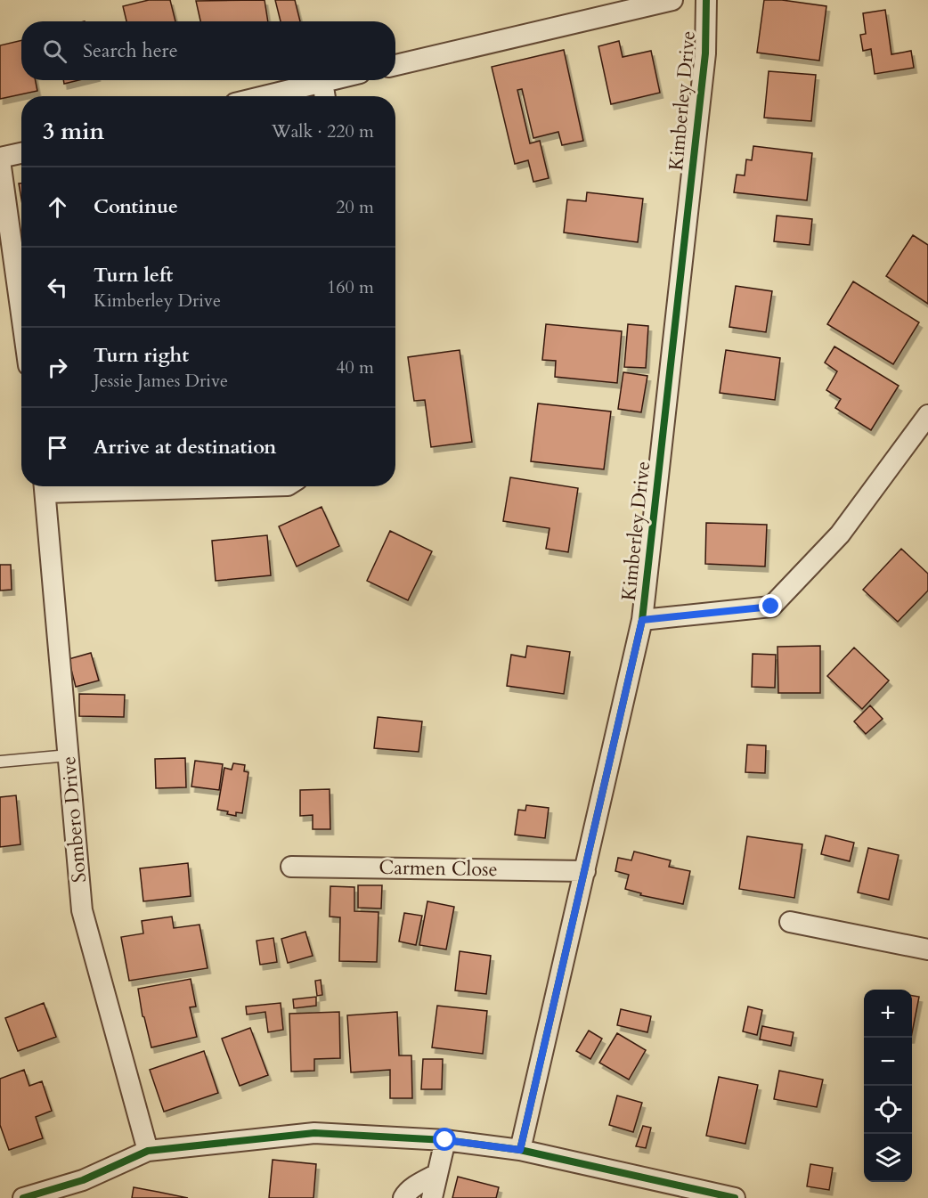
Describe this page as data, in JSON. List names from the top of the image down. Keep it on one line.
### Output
{"streets":{"street":["Kimberley Drive","Sombero Drive","Carmen Close"]},"crossings":[["Kimberley Drive","Carmen Close"]],"page":{"search":"Search here","heading":["3 min","Walk · 220 m"],"list":[["Continue","20 m"],["Turn left","Kimberley Drive","160 m"],["Turn right","Jessie James Drive","40 m"],"Arrive at destination"],"map_buttons":["+","−"]}}
